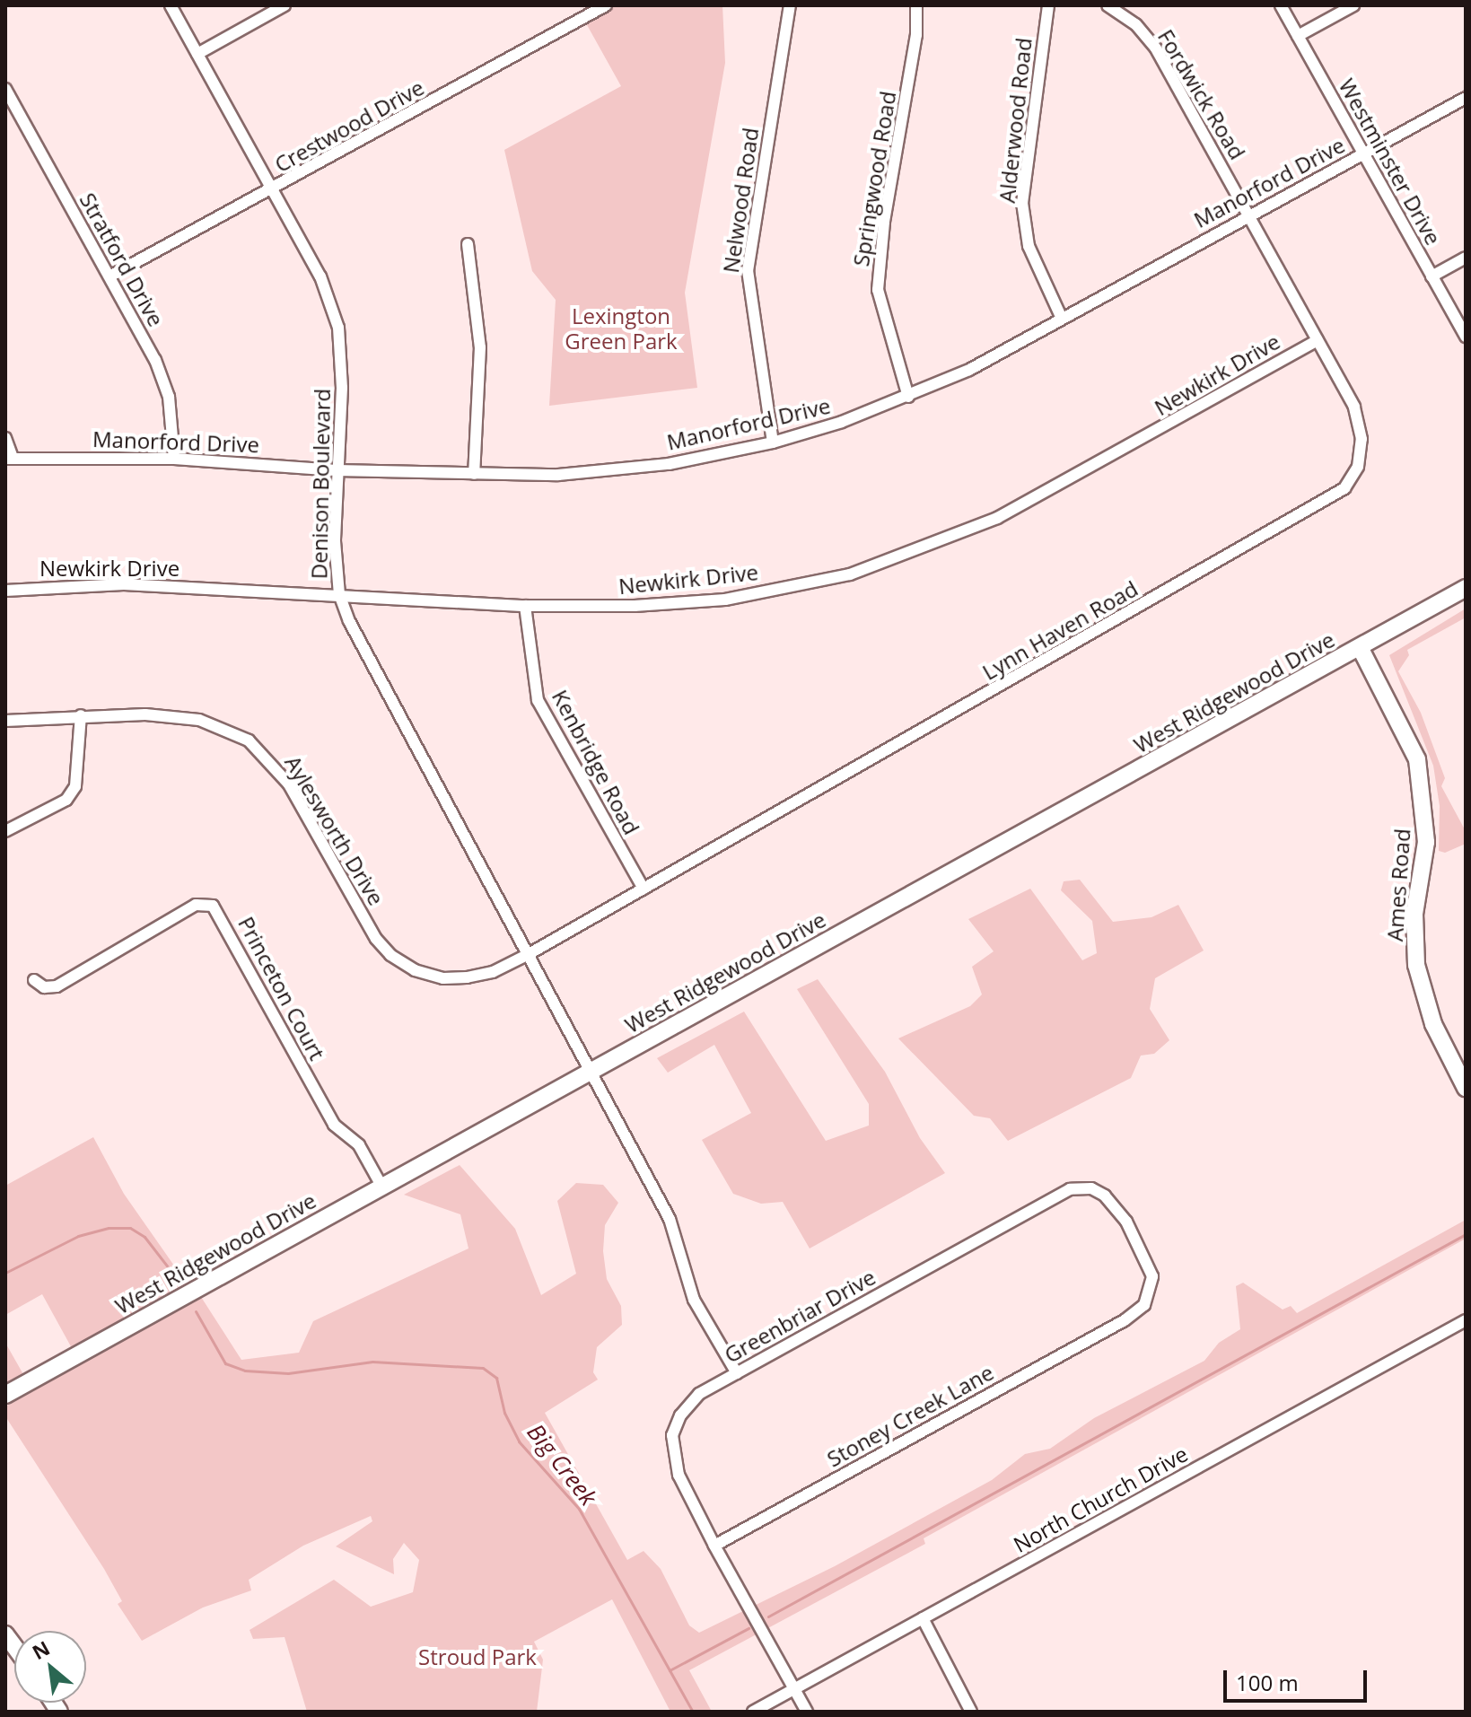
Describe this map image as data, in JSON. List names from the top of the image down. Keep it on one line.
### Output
{"streets":{"main road":["West Ridgewood Drive","Ames Road"],"street":["Fordwick Road","Alderwood Road","Crestwood Drive","Westminster Drive","Springwood Road","Manorford Drive","Nelwood Road","Stratford Drive","Newkirk Drive","Denison Boulevard","Lynn Haven Road","Kenbridge Road","Aylesworth Drive","Princeton Court","Greenbriar Drive","Stoney Creek Lane","North Church Drive"]},"crossings":[["Fordwick Road","Manorford Drive"],["Fordwick Road","Lynn Haven Road"],["Alderwood Road","Manorford Drive"],["Crestwood Drive","Stratford Drive"],["Crestwood Drive","Denison Boulevard"],["Westminster Drive","Manorford Drive"],["Springwood Road","Manorford Drive"],["Manorford Drive","Nelwood Road"],["Manorford Drive","Stratford Drive"],["Manorford Drive","Denison Boulevard"],["Manorford Drive","Lynn Haven Road"],["Newkirk Drive","Denison Boulevard"],["Newkirk Drive","Lynn Haven Road"],["Newkirk Drive","Kenbridge Road"],["Denison Boulevard","Lynn Haven Road"],["Denison Boulevard","West Ridgewood Drive"],["Denison Boulevard","Aylesworth Drive"],["Denison Boulevard","Greenbriar Drive"],["Lynn Haven Road","Kenbridge Road"],["Lynn Haven Road","Aylesworth Drive"],["West Ridgewood Drive","Ames Road"],["West Ridgewood Drive","Princeton Court"],["Greenbriar Drive","Stoney Creek Lane"],["Greenbriar Drive","North Church Drive"]],"water":["Big Creek"],"parks":["Lexington Green Park","Stroud Park"],"scale_bar":"100 m","north":"top left"}
